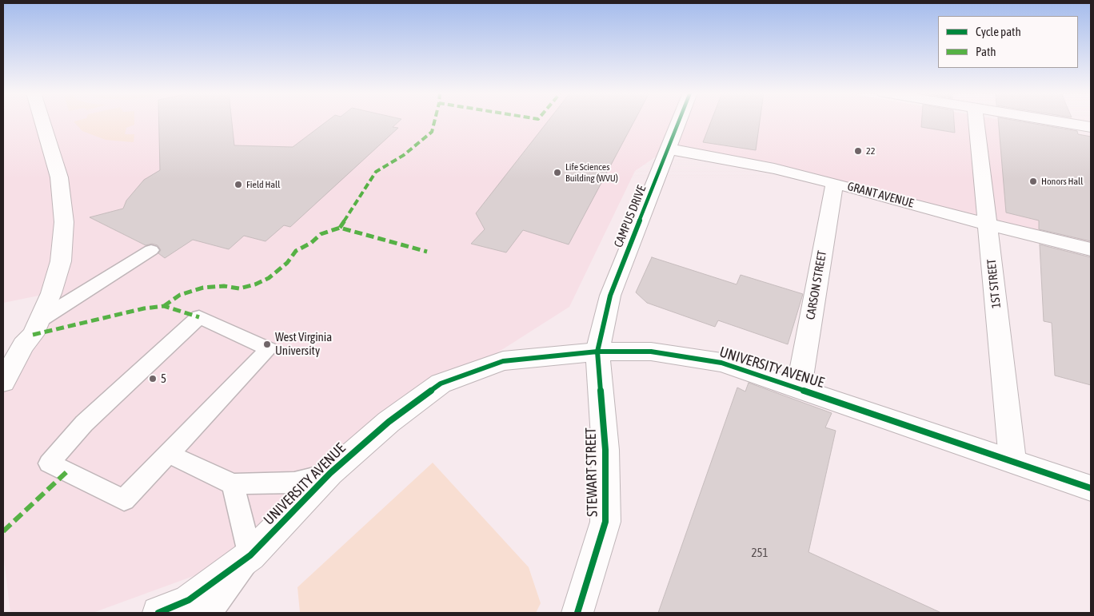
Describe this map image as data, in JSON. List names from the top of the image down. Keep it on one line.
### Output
{"streets":{"street":["GRANT AVENUE","CAMPUS DRIVE","1ST STREET","CARSON STREET","UNIVERSITY AVENUE","STEWART STREET"]},"crossings":[["GRANT AVENUE","CAMPUS DRIVE"],["GRANT AVENUE","1ST STREET"],["GRANT AVENUE","CARSON STREET"],["CAMPUS DRIVE","UNIVERSITY AVENUE"],["CAMPUS DRIVE","STEWART STREET"],["1ST STREET","UNIVERSITY AVENUE"],["CARSON STREET","UNIVERSITY AVENUE"],["UNIVERSITY AVENUE","STEWART STREET"]],"places":["22","Life Sciences Building (WVU)","Honors Hall","Field Hall","West Virginia University","5"],"house_numbers":["251"],"legend":["Cycle path","Path"]}
